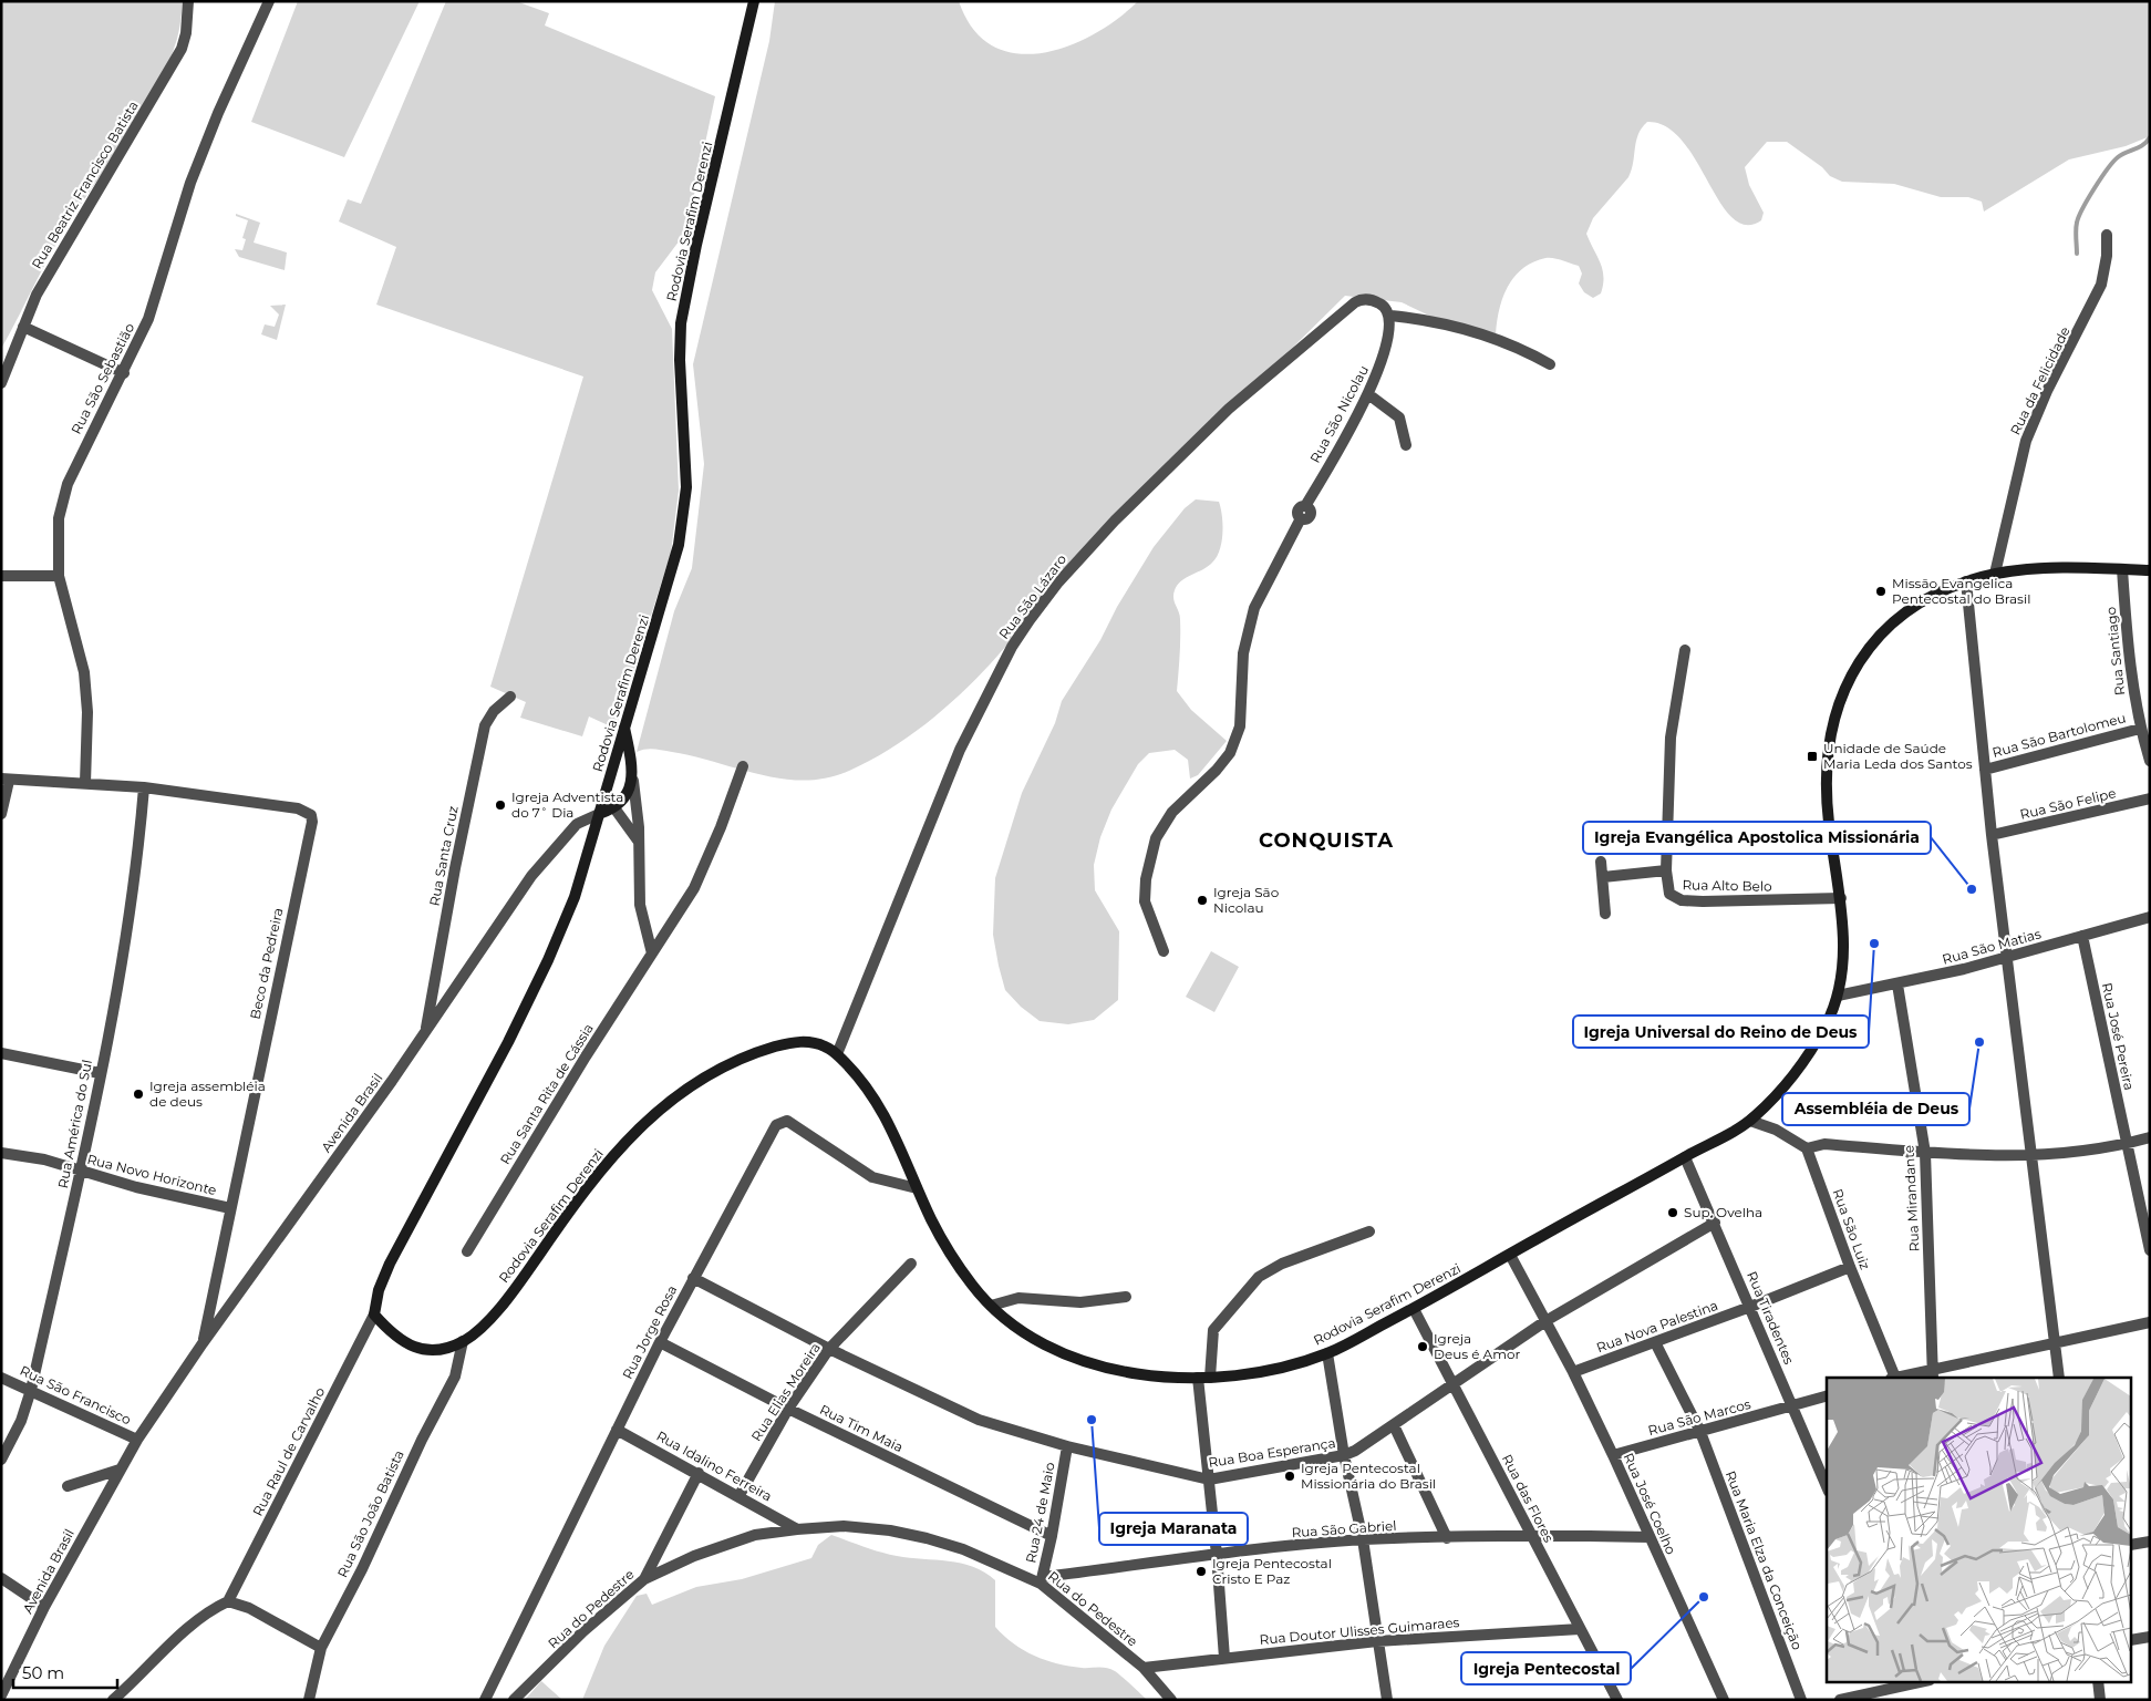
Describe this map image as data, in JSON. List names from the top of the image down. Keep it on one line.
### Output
{"streets":{"main road":["Rodovia Serafim Derenzi"],"street":["Rua Beatriz Francisco Batista","Rua São Sebastião","Rua da Felicidade","Rua São Nicolau","Rua São Lázaro","Rua Santiago","Rua São Bartolomeu","Rua São Felipe","Rua Santa Cruz","Rua Alto Belo","Rua São Matias","Beco da Pedreira","Rua José Pereira","Rua Santa Rita de Cássia","Avenida Brasil","Rua América do Sul","Rua Novo Horizonte","Rua Mirandante","Rua São Luiz","Rua Tiradentes","Rua Nova Palestina","Rua Jorge Rosa","Rua Elias Moreira","Rua São Francisco","Rua São Marcos","Rua Tim Maia","Rua Raul de Carvalho","Rua Boa Esperança","Rua Idalino Ferreira","Rua das Flores","Rua José Coelho","Rua 24 de Maio","Rua São João Batista","Rua São Gabriel","Rua Maria Elza da Conceição","Rua do Pedestre","Rua Doutor Ulisses Guimaraes"]},"crossings":[["Rodovia Serafim Derenzi","Rua São Lázaro"],["Rodovia Serafim Derenzi","Rua Alto Belo"],["Rodovia Serafim Derenzi","Rua São Matias"],["Rodovia Serafim Derenzi","Avenida Brasil"],["Rodovia Serafim Derenzi","Rua Tiradentes"],["Rodovia Serafim Derenzi","Rua Jorge Rosa"],["Rodovia Serafim Derenzi","Rua Raul de Carvalho"],["Rodovia Serafim Derenzi","Rua das Flores"],["Rodovia Serafim Derenzi","Rua José Coelho"],["Rodovia Serafim Derenzi","Rua São João Batista"],["Rua São Sebastião","Beco da Pedreira"],["Rua São Nicolau","Rua São Lázaro"],["Rua Santiago","Rua São Bartolomeu"],["Rua Santa Cruz","Avenida Brasil"],["Rua São Matias","Rua José Pereira"],["Rua São Matias","Rua Mirandante"],["Beco da Pedreira","Avenida Brasil"],["Beco da Pedreira","Rua América do Sul"],["Beco da Pedreira","Rua Novo Horizonte"],["Avenida Brasil","Rua São Francisco"],["Rua América do Sul","Rua Novo Horizonte"],["Rua América do Sul","Rua São Francisco"],["Rua São Luiz","Rua Nova Palestina"],["Rua Tiradentes","Rua Nova Palestina"],["Rua Tiradentes","Rua São Marcos"],["Rua Nova Palestina","Rua José Coelho"],["Rua Nova Palestina","Rua Maria Elza da Conceição"],["Rua Jorge Rosa","Rua Tim Maia"],["Rua Jorge Rosa","Rua Idalino Ferreira"],["Rua Elias Moreira","Rua Tim Maia"],["Rua Elias Moreira","Rua Boa Esperança"],["Rua Elias Moreira","Rua Idalino Ferreira"],["Rua São Marcos","Rua José Coelho"],["Rua São Marcos","Rua Maria Elza da Conceição"],["Rua Tim Maia","Rua 24 de Maio"],["Rua Boa Esperança","Rua das Flores"],["Rua Boa Esperança","Rua 24 de Maio"],["Rua Idalino Ferreira","Rua do Pedestre"],["Rua das Flores","Rua São Gabriel"],["Rua das Flores","Rua Doutor Ulisses Guimaraes"],["Rua José Coelho","Rua São Gabriel"],["Rua 24 de Maio","Rua São Gabriel"],["Rua 24 de Maio","Rua do Pedestre"],["Rua São Gabriel","Rua do Pedestre"],["Rua do Pedestre","Rua Doutor Ulisses Guimaraes"]],"districts":["CONQUISTA"],"places":{"other":["Missão Evangelica Pentecostal do Brasil","Igreja Adventista do 7˚ Dia","Igreja Evangélica Apostolica Missionária","Igreja São Nicolau","Igreja Universal do Reino de Deus","Assembléia de Deus","Igreja assembléia de deus","Sup. Ovelha","Igreja Deus é Amor","Igreja Maranata","Igreja Pentecostal Missionária do Brasil","Igreja Pentecostal Cristo E Paz","Igreja Pentecostal"],"transit":["Unidade de Saúde Maria Leda dos Santos"]},"scale_bar":"50 m"}
